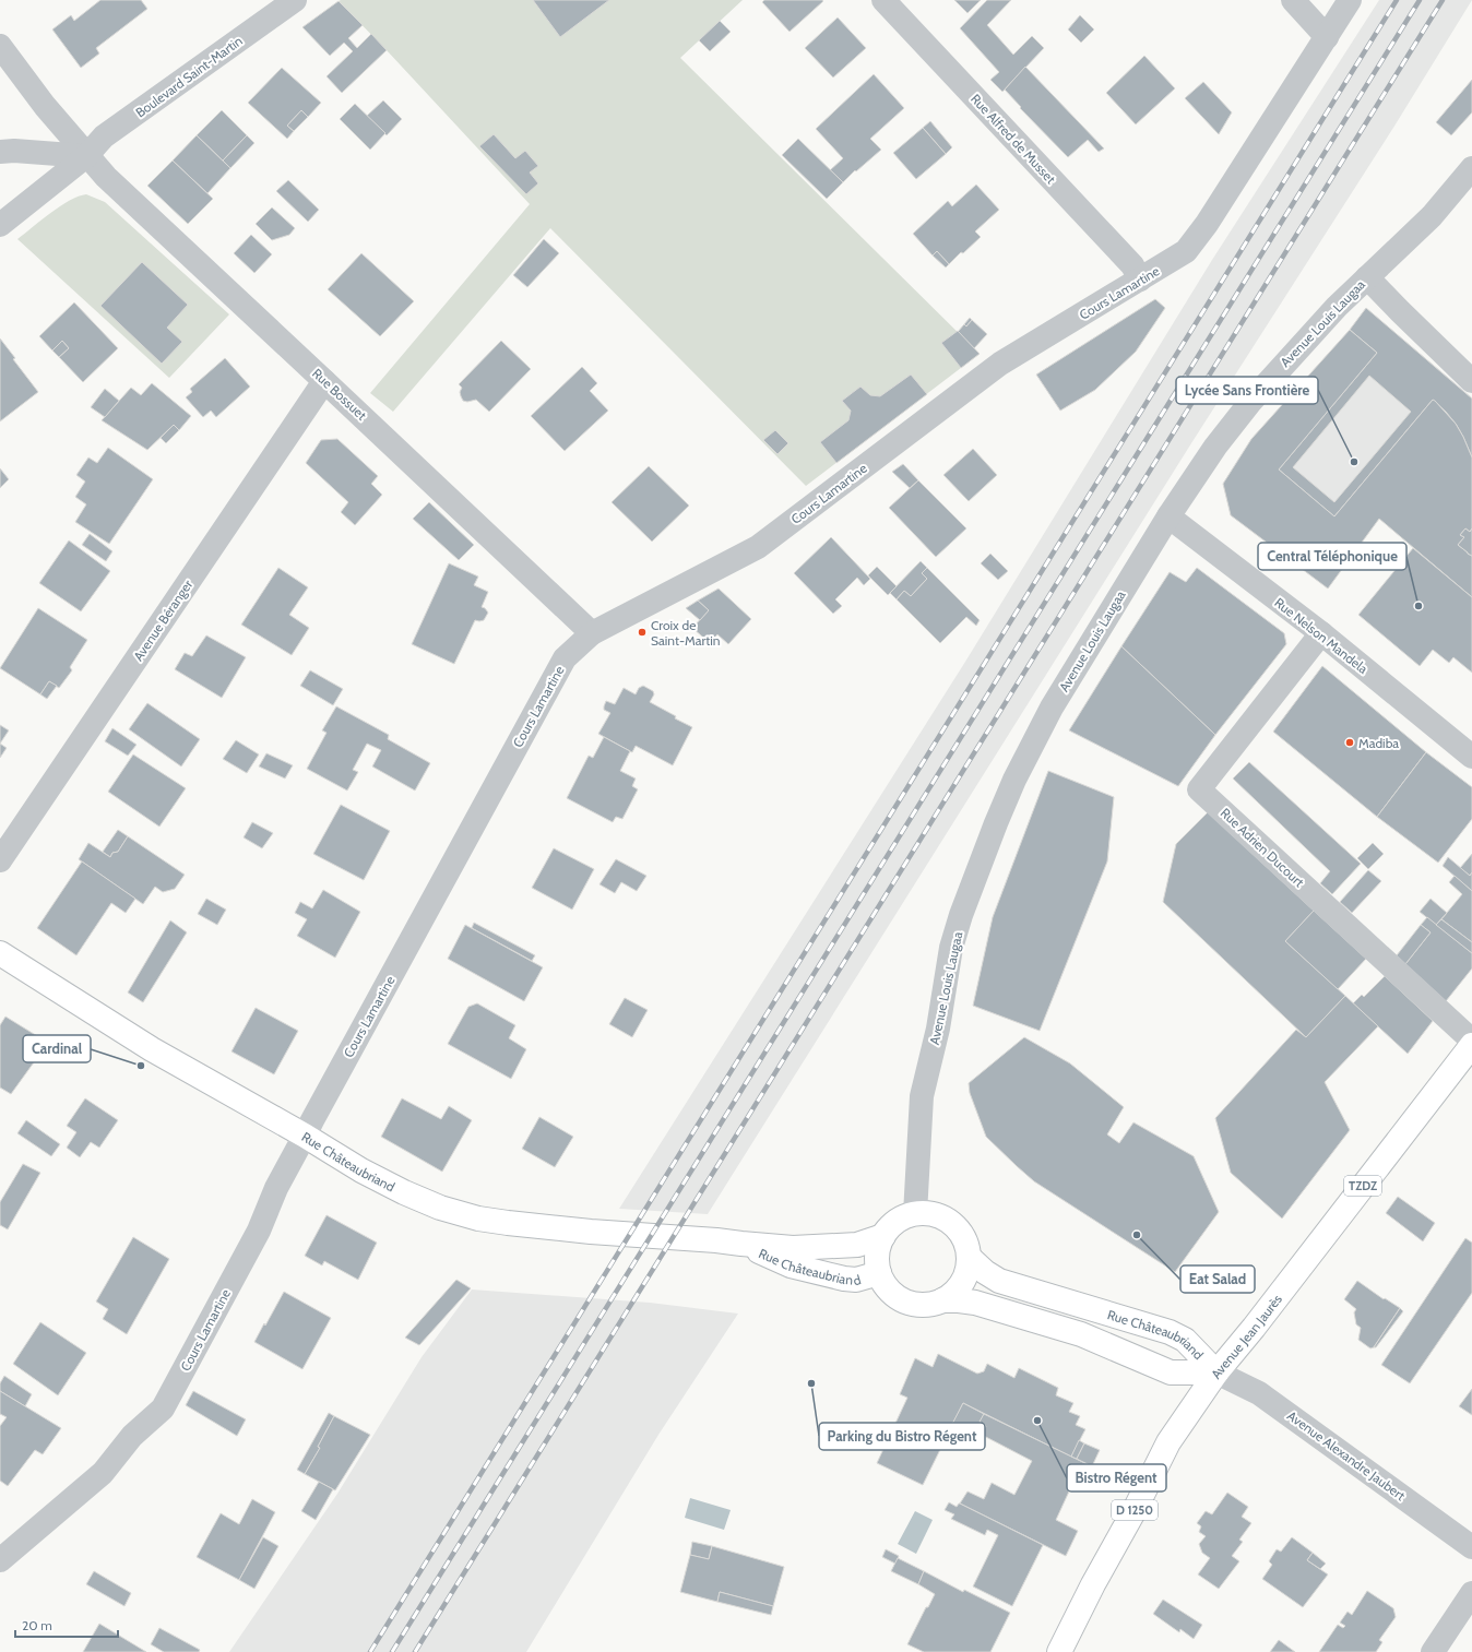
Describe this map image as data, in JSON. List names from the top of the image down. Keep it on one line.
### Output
{"streets":{"main road":["Rue Châteaubriand","TZDZ","Avenue Jean Jaurès","D 1250"],"street":["Boulevard Saint-Martin","Rue Alfred de Musset","Cours Lamartine","Avenue Louis Laugaa","Rue Bossuet","Avenue Béranger","Rue Nelson Mandela","Rue Adrien Ducourt","Avenue Alexandre Jaubert"]},"crossings":[["Boulevard Saint-Martin","Rue Bossuet"],["Rue Alfred de Musset","Cours Lamartine"],["Cours Lamartine","Rue Bossuet"],["Cours Lamartine","Rue Châteaubriand"],["Avenue Louis Laugaa","Rue Nelson Mandela"],["Avenue Louis Laugaa","Rue Châteaubriand"],["Rue Bossuet","Avenue Béranger"],["Rue Nelson Mandela","Rue Adrien Ducourt"],["Rue Châteaubriand","Avenue Jean Jaurès"],["Rue Châteaubriand","Avenue Alexandre Jaubert"],["Avenue Jean Jaurès","Avenue Alexandre Jaubert"]],"places":["Lycée Sans Frontière","Central Téléphonique","Croix de Saint-Martin","Madiba","Cardinal","Eat Salad","Parking du Bistro Régent","Bistro Régent"],"scale_bar":"20 m"}
